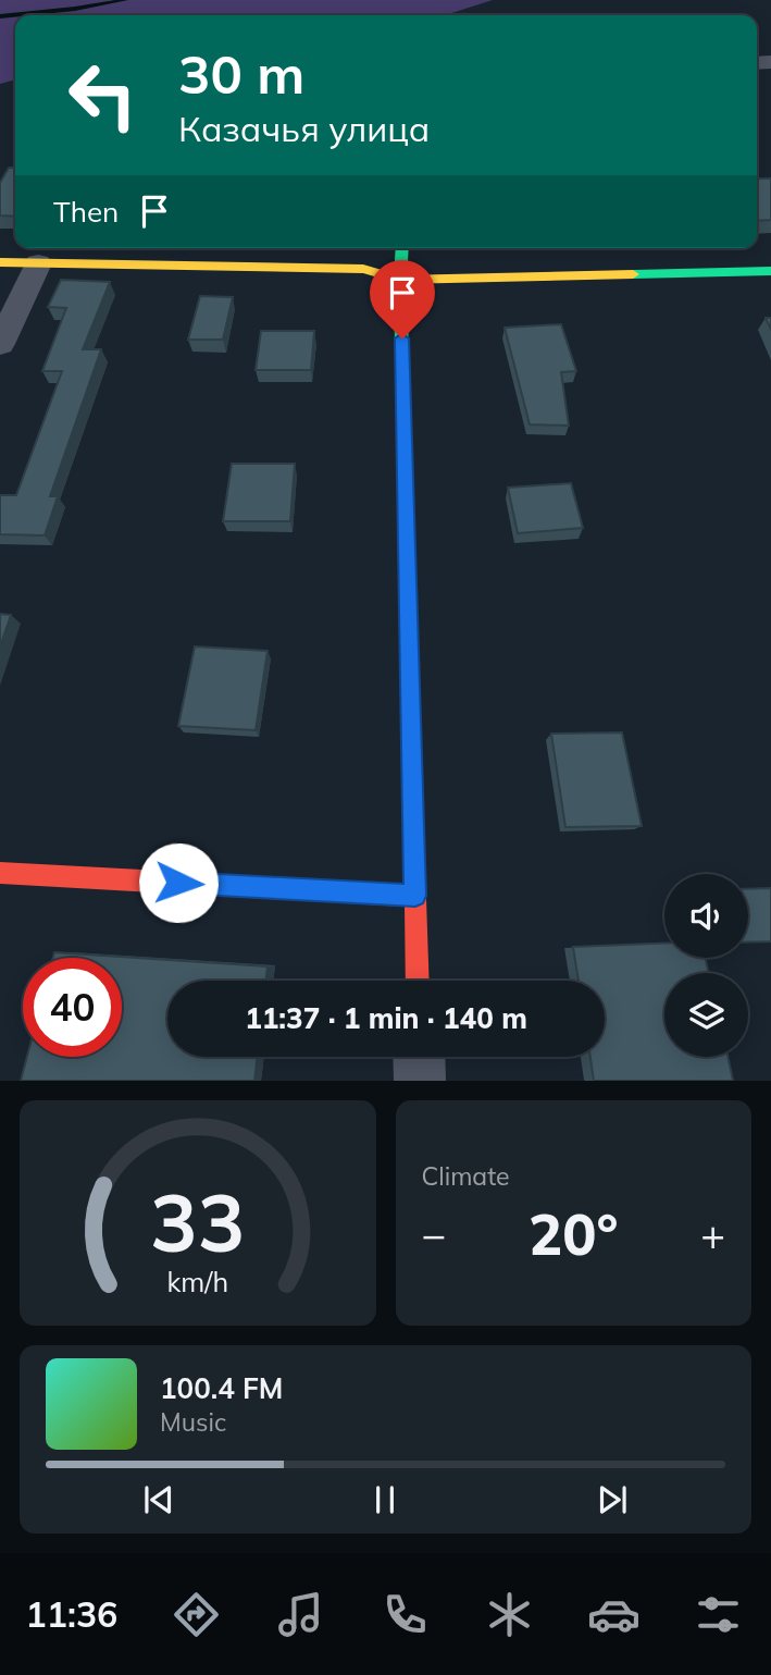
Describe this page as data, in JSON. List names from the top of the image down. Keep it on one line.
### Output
{"page":{"turn":["30 m","Казачья улица"],"then":"Then","limit":"40","trip":"11:37 · 1 min · 140 m","tile":"Climate","heat":["−","20°","+"],"song":["100.4 FM","Music"],"tabs":"11:36","gauge":["33","km/h"]}}
